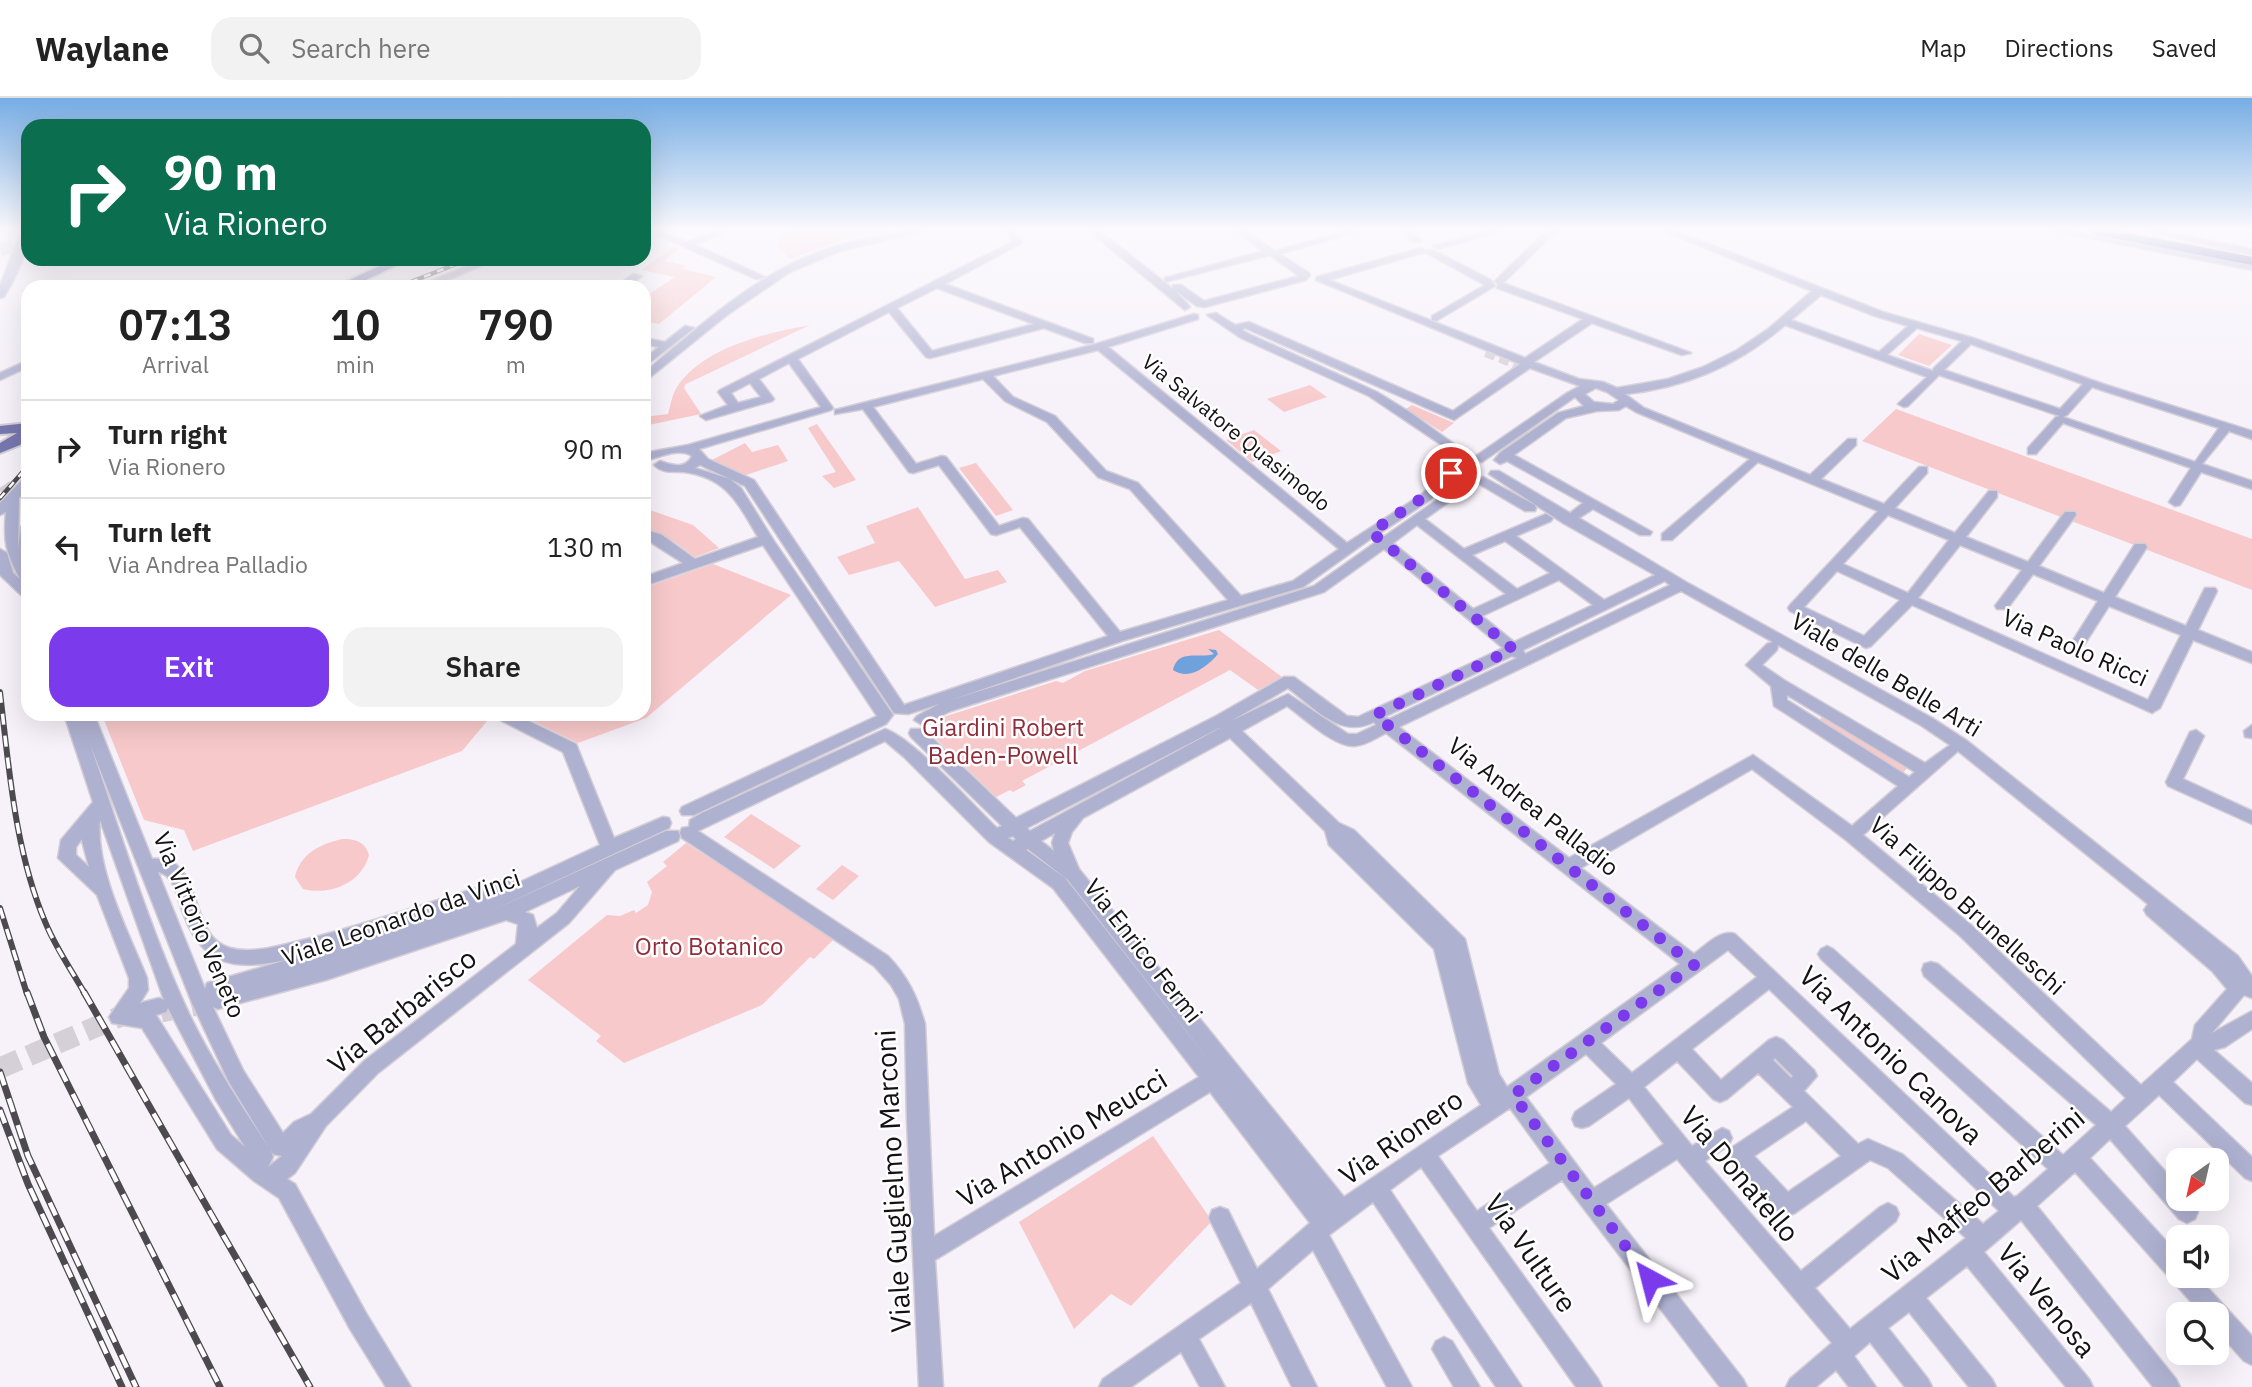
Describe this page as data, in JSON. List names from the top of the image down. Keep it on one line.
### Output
{"streets":{"street":["Via Salvatore Quasimodo","Via Paolo Ricci","Viale delle Belle Arti","Via Andrea Palladio","Via Filippo Brunelleschi","Viale Leonardo da Vinci","Via Vittorio Veneto","Via Enrico Fermi","Via Barbarisco","Via Antonio Canova","Via Rionero","Via Antonio Meucci","Via Donatello","Viale Guglielmo Marconi","Via Maffeo Barberini","Via Vulture","Via Venosa"]},"crossings":[["Via Salvatore Quasimodo","Viale Leonardo da Vinci"],["Via Paolo Ricci","Viale Leonardo da Vinci"],["Viale delle Belle Arti","Viale Leonardo da Vinci"],["Viale delle Belle Arti","Via Maffeo Barberini"],["Via Andrea Palladio","Via Filippo Brunelleschi"],["Via Andrea Palladio","Via Rionero"],["Via Filippo Brunelleschi","Via Maffeo Barberini"],["Viale Leonardo da Vinci","Via Vittorio Veneto"],["Viale Leonardo da Vinci","Via Enrico Fermi"],["Viale Leonardo da Vinci","Via Barbarisco"],["Viale Leonardo da Vinci","Viale Guglielmo Marconi"],["Via Vittorio Veneto","Via Barbarisco"],["Via Enrico Fermi","Via Rionero"],["Via Enrico Fermi","Via Antonio Meucci"],["Via Antonio Canova","Via Rionero"],["Via Antonio Canova","Via Maffeo Barberini"],["Via Rionero","Via Donatello"],["Via Rionero","Via Vulture"],["Via Antonio Meucci","Viale Guglielmo Marconi"],["Via Donatello","Via Maffeo Barberini"],["Via Maffeo Barberini","Via Venosa"]],"parks":["Giardini Robert Baden-Powell","Orto Botanico"],"north":"bottom left","page":{"header":"Waylane","search":"Search here","nav":["Map","Directions","Saved"],"turn":["90 m","Via Rionero"],"eta":["07:13","Arrival","10","min","790","m"],"list":[{"name":"Turn right","note":"Via Rionero","value":"90 m"},{"name":"Turn left","note":"Via Andrea Palladio","value":"130 m"}],"buttons":["Exit","Share"]}}
